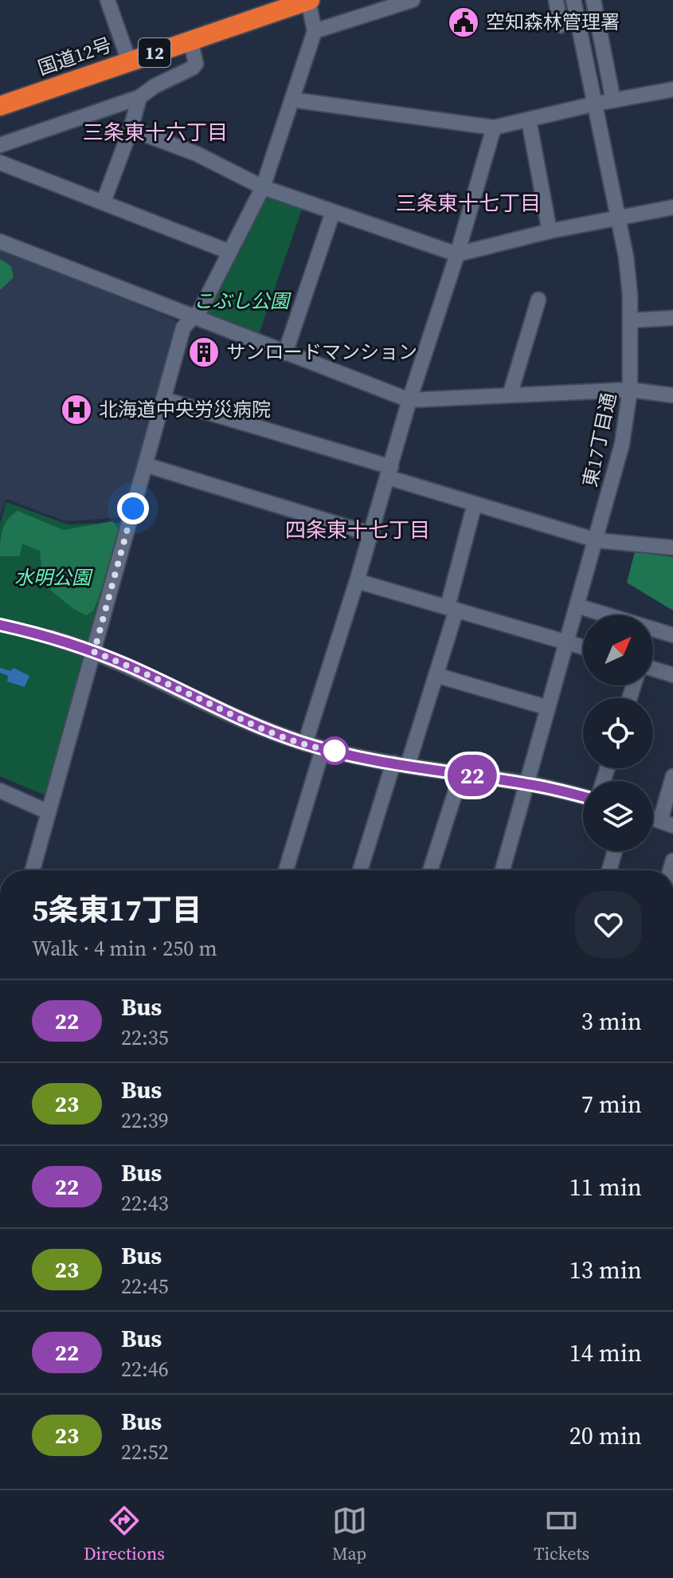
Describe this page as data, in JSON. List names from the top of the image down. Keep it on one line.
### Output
{"streets":{"highway":["12","国道12号"],"street":["東17丁目通"]},"districts":["三条東十六丁目","三条東十七丁目","四条東十七丁目"],"parks":["こぶし公園","水明公園"],"places":{"public building":["空知森林管理署"],"building":["サンロードマンション"],"hospital":["北海道中央労災病院"]},"lines":["bus line 22"],"north":"top right","page":{"on_map":"22","heading":["5条東17丁目","Walk · 4 min · 250 m"],"list":[{"mark":"22","name":"Bus","note":"22:35","value":"3 min"},{"mark":"23","name":"Bus","note":"22:39","value":"7 min"},{"mark":"22","name":"Bus","note":"22:43","value":"11 min"},{"mark":"23","name":"Bus","note":"22:45","value":"13 min"},{"mark":"22","name":"Bus","note":"22:46","value":"14 min"},{"mark":"23","name":"Bus","note":"22:52","value":"20 min"}],"tabs":["Directions","Map","Tickets"]}}
